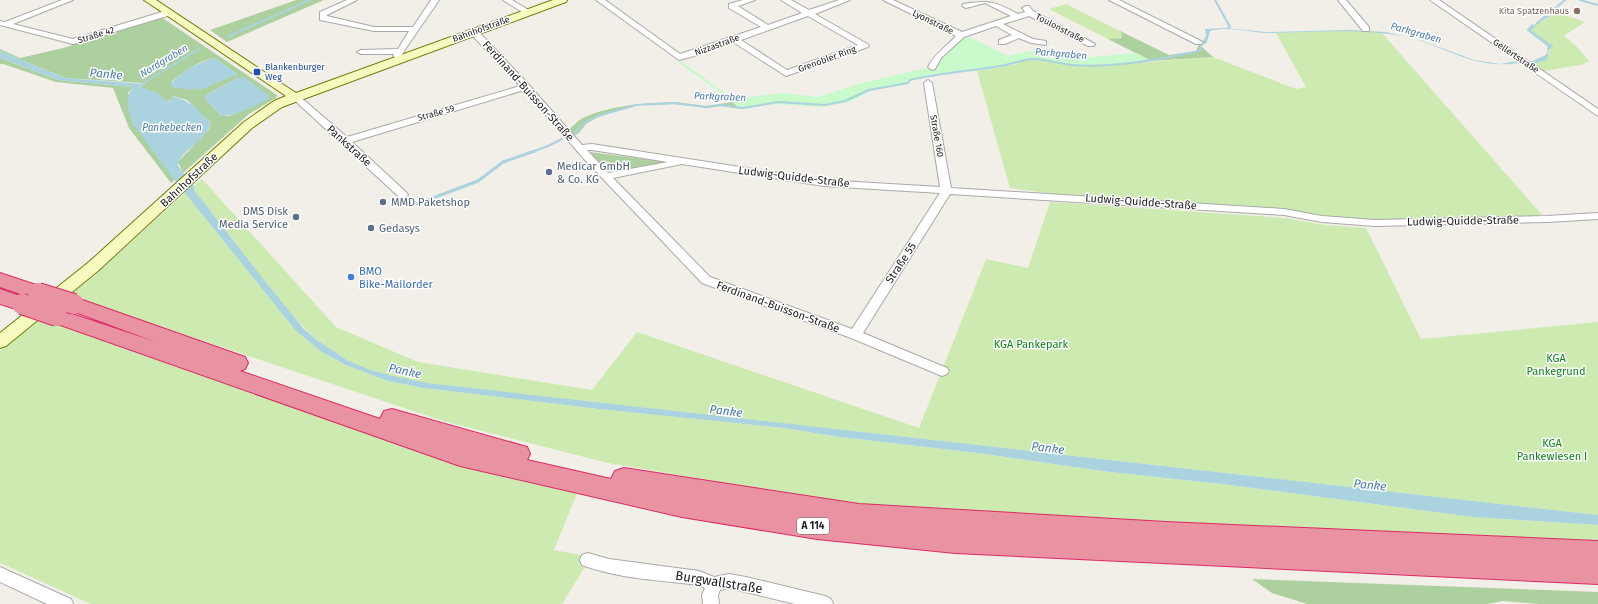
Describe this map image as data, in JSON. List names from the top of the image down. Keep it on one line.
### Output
{"streets":{"highway":["A 114"],"main road":["Bahnhofstraße"],"street":["Lyonstraße","Toulonstraße","Straße 42","Nizzastraße","Gellertstraße","Grenobler Ring","Ferdinand-Buisson-Straße","Straße 59","Straße 160","Pankstraße","Ludwig-Quidde-Straße","Straße 55","Burgwallstraße"]},"crossings":[["Bahnhofstraße","Ferdinand-Buisson-Straße"],["Bahnhofstraße","Pankstraße"],["Nizzastraße","Grenobler Ring"],["Ferdinand-Buisson-Straße","Straße 59"],["Ferdinand-Buisson-Straße","Ludwig-Quidde-Straße"],["Ferdinand-Buisson-Straße","Straße 55"],["Straße 59","Pankstraße"],["Straße 160","Ludwig-Quidde-Straße"],["Straße 160","Straße 55"],["Ludwig-Quidde-Straße","Straße 55"]],"water":["Parkgraben","Nordgraben","Panke","Pankebecken"],"parks":["KGA Pankepark","KGA Pankegrund","KGA Pankewiesen I"],"places":{"other":["Kita Spatzenhaus","Medicar GmbH & Co. KG","MMD Paketshop","DMS Disk Media Service","Gedasys","BMO Bike-Mailorder"],"transit":["Blankenburger Weg"]}}
